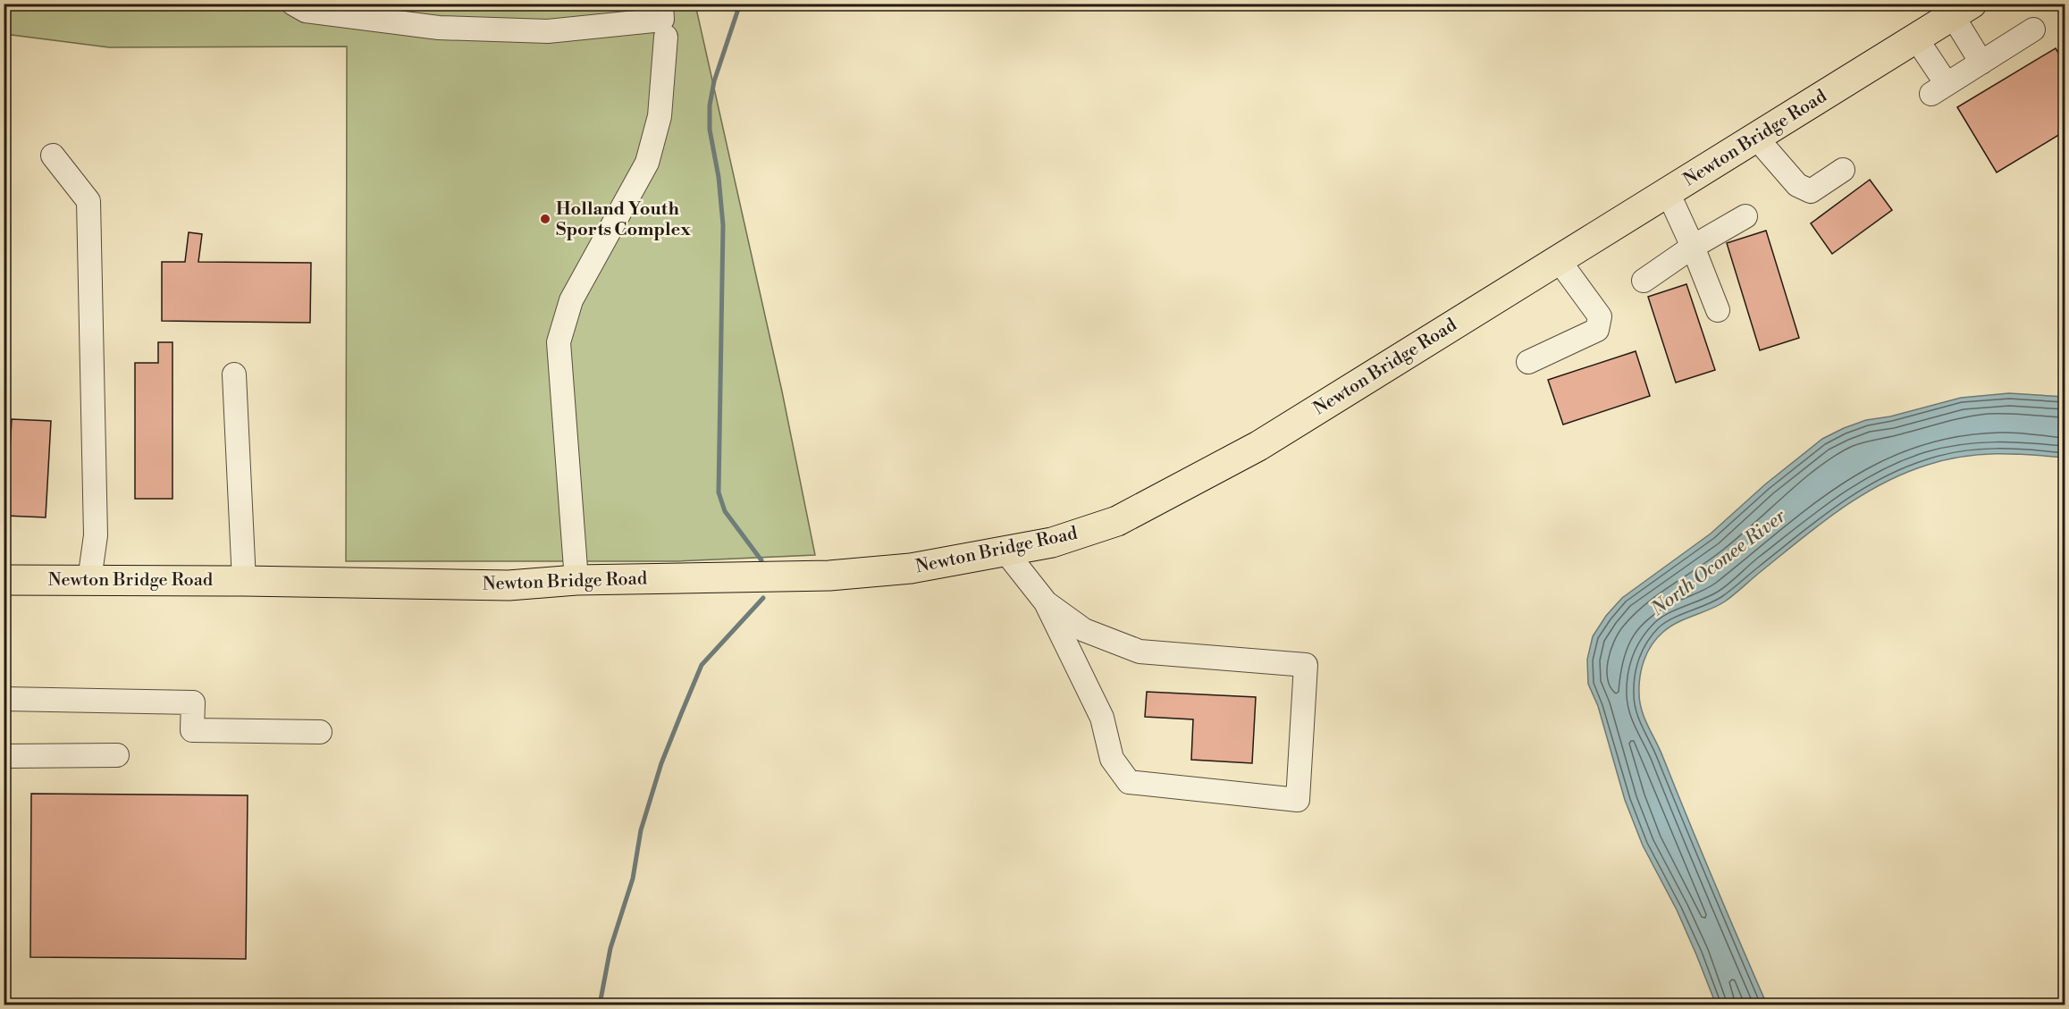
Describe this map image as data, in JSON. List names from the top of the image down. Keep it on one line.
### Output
{"streets":{"main road":["Newton Bridge Road"]},"water":["North Oconee River"],"places":["Holland Youth Sports Complex"]}
